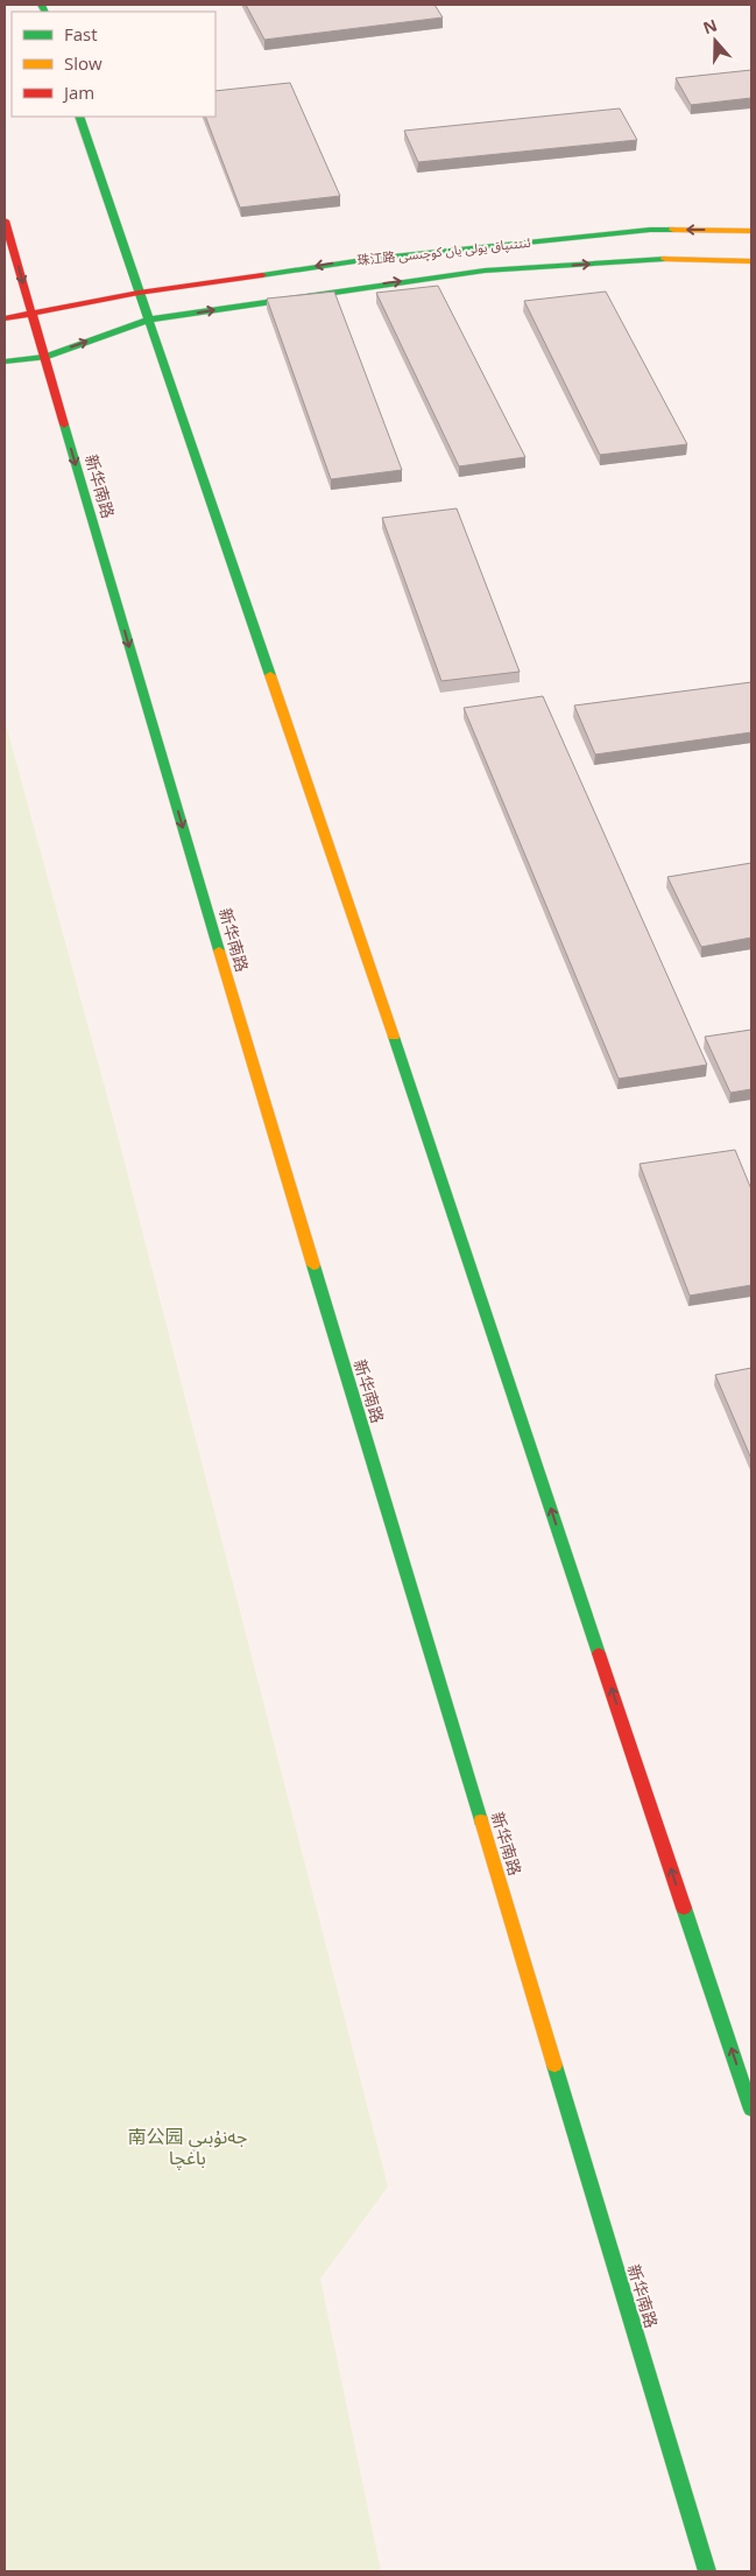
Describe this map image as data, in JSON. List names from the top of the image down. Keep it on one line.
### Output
{"streets":{"main road":["珠江路 ئىتتىپاق يولى يان كوچىسى","新华南路"]},"crossings":[["珠江路 ئىتتىپاق يولى يان كوچىسى","新华南路"]],"one_way":["新华南路"],"parks":["南公园 جەنۇبىي باغچا"],"legend":["Fast","Slow","Jam"],"north":"top"}
